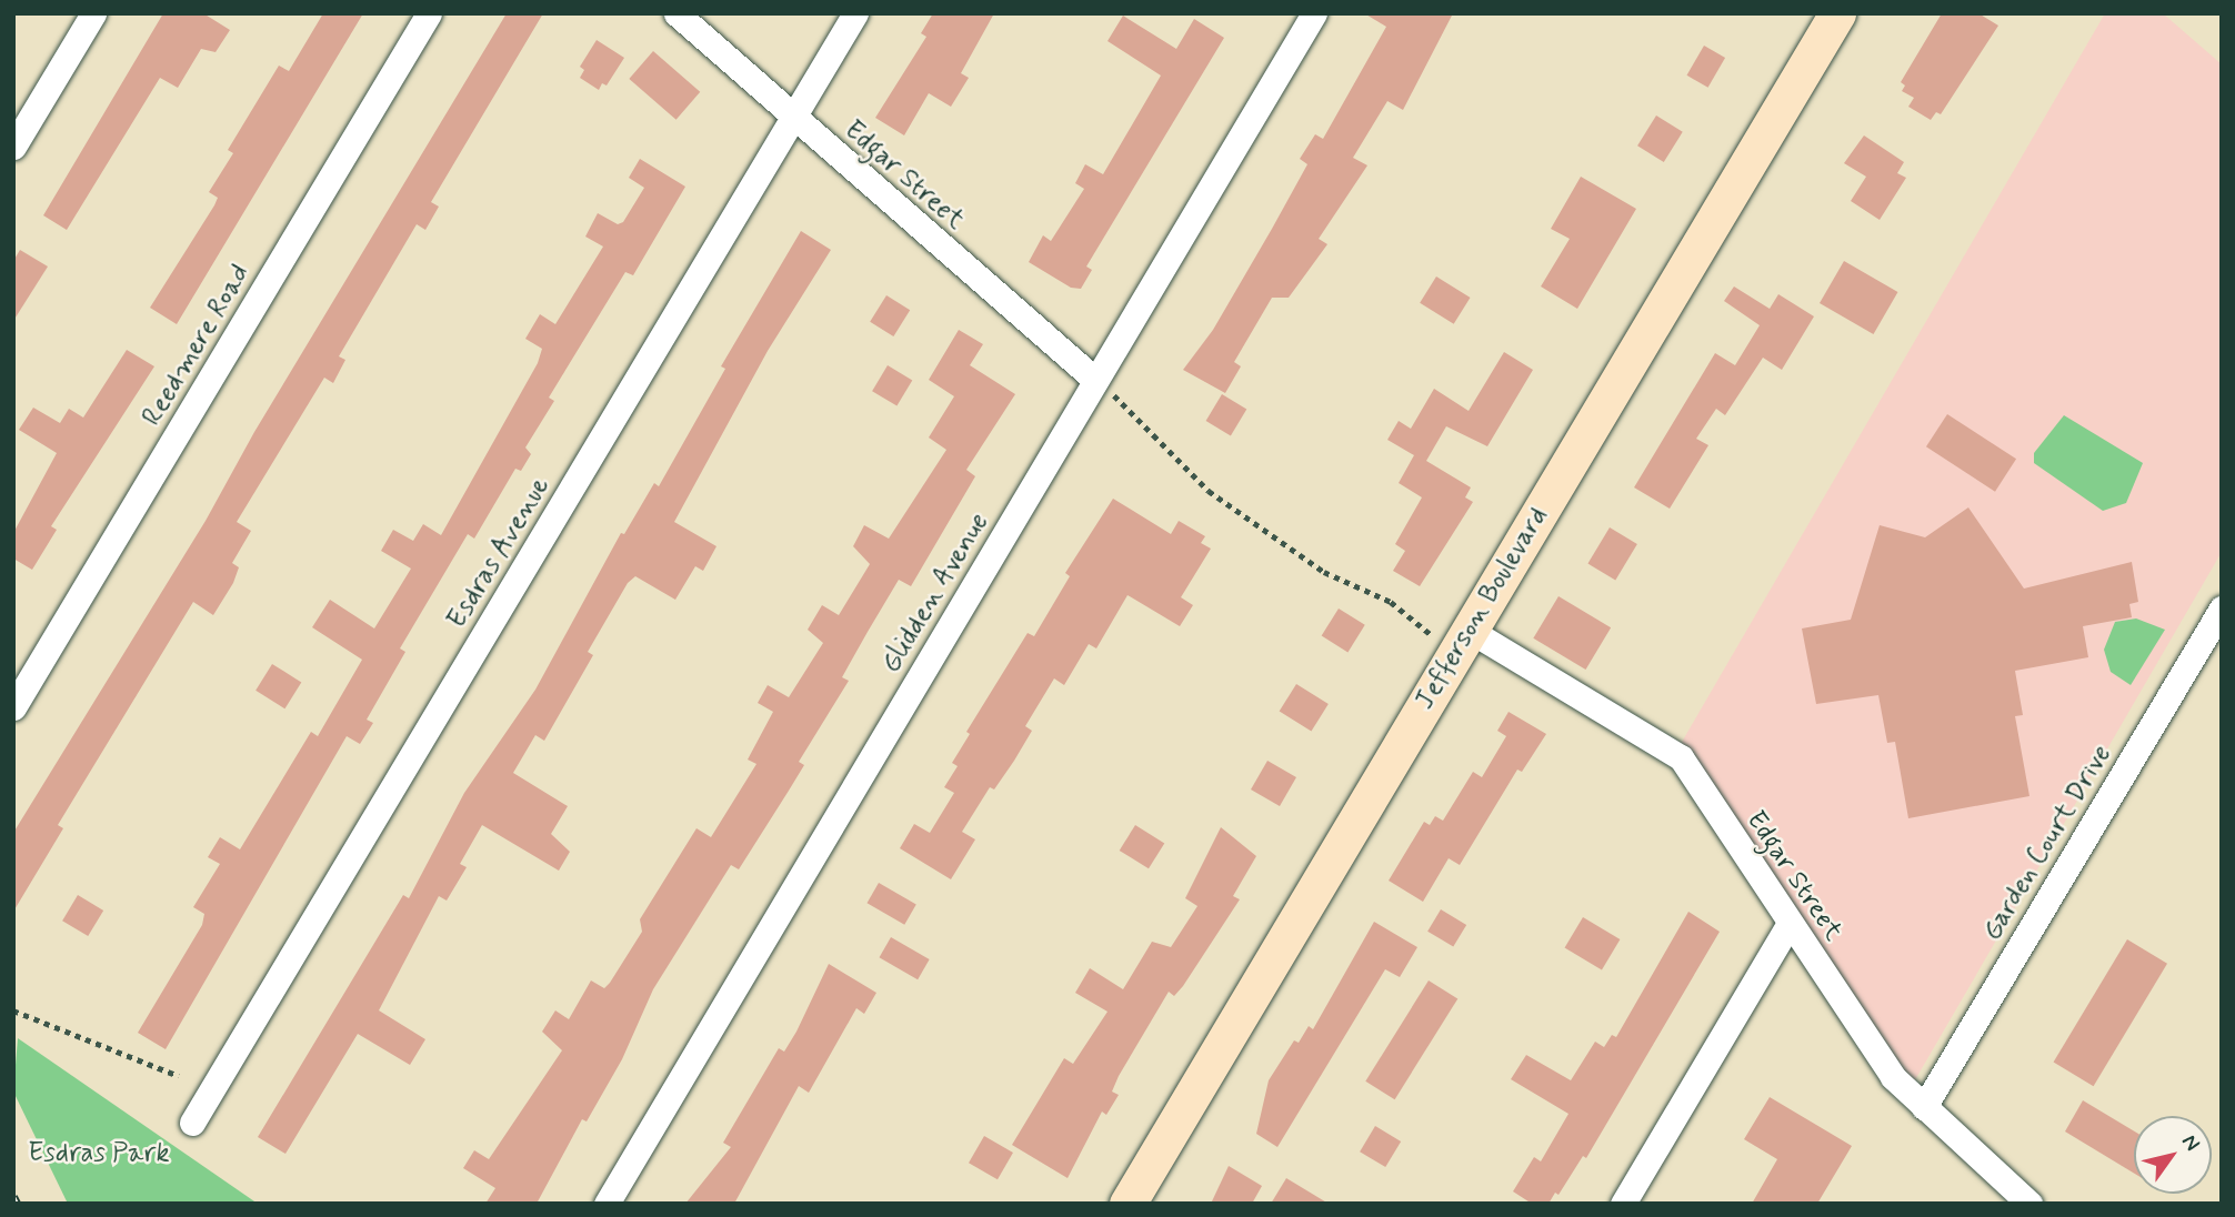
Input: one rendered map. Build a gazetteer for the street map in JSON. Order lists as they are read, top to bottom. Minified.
{"streets":{"street":["Edgar Street","Reedmere Road","Esdras Avenue","Glidden Avenue","Jefferson Boulevard","Garden Court Drive"]},"crossings":[["Edgar Street","Esdras Avenue"],["Edgar Street","Glidden Avenue"],["Edgar Street","Jefferson Boulevard"],["Edgar Street","Garden Court Drive"]],"parks":["Esdras Park"],"north":"top right"}
